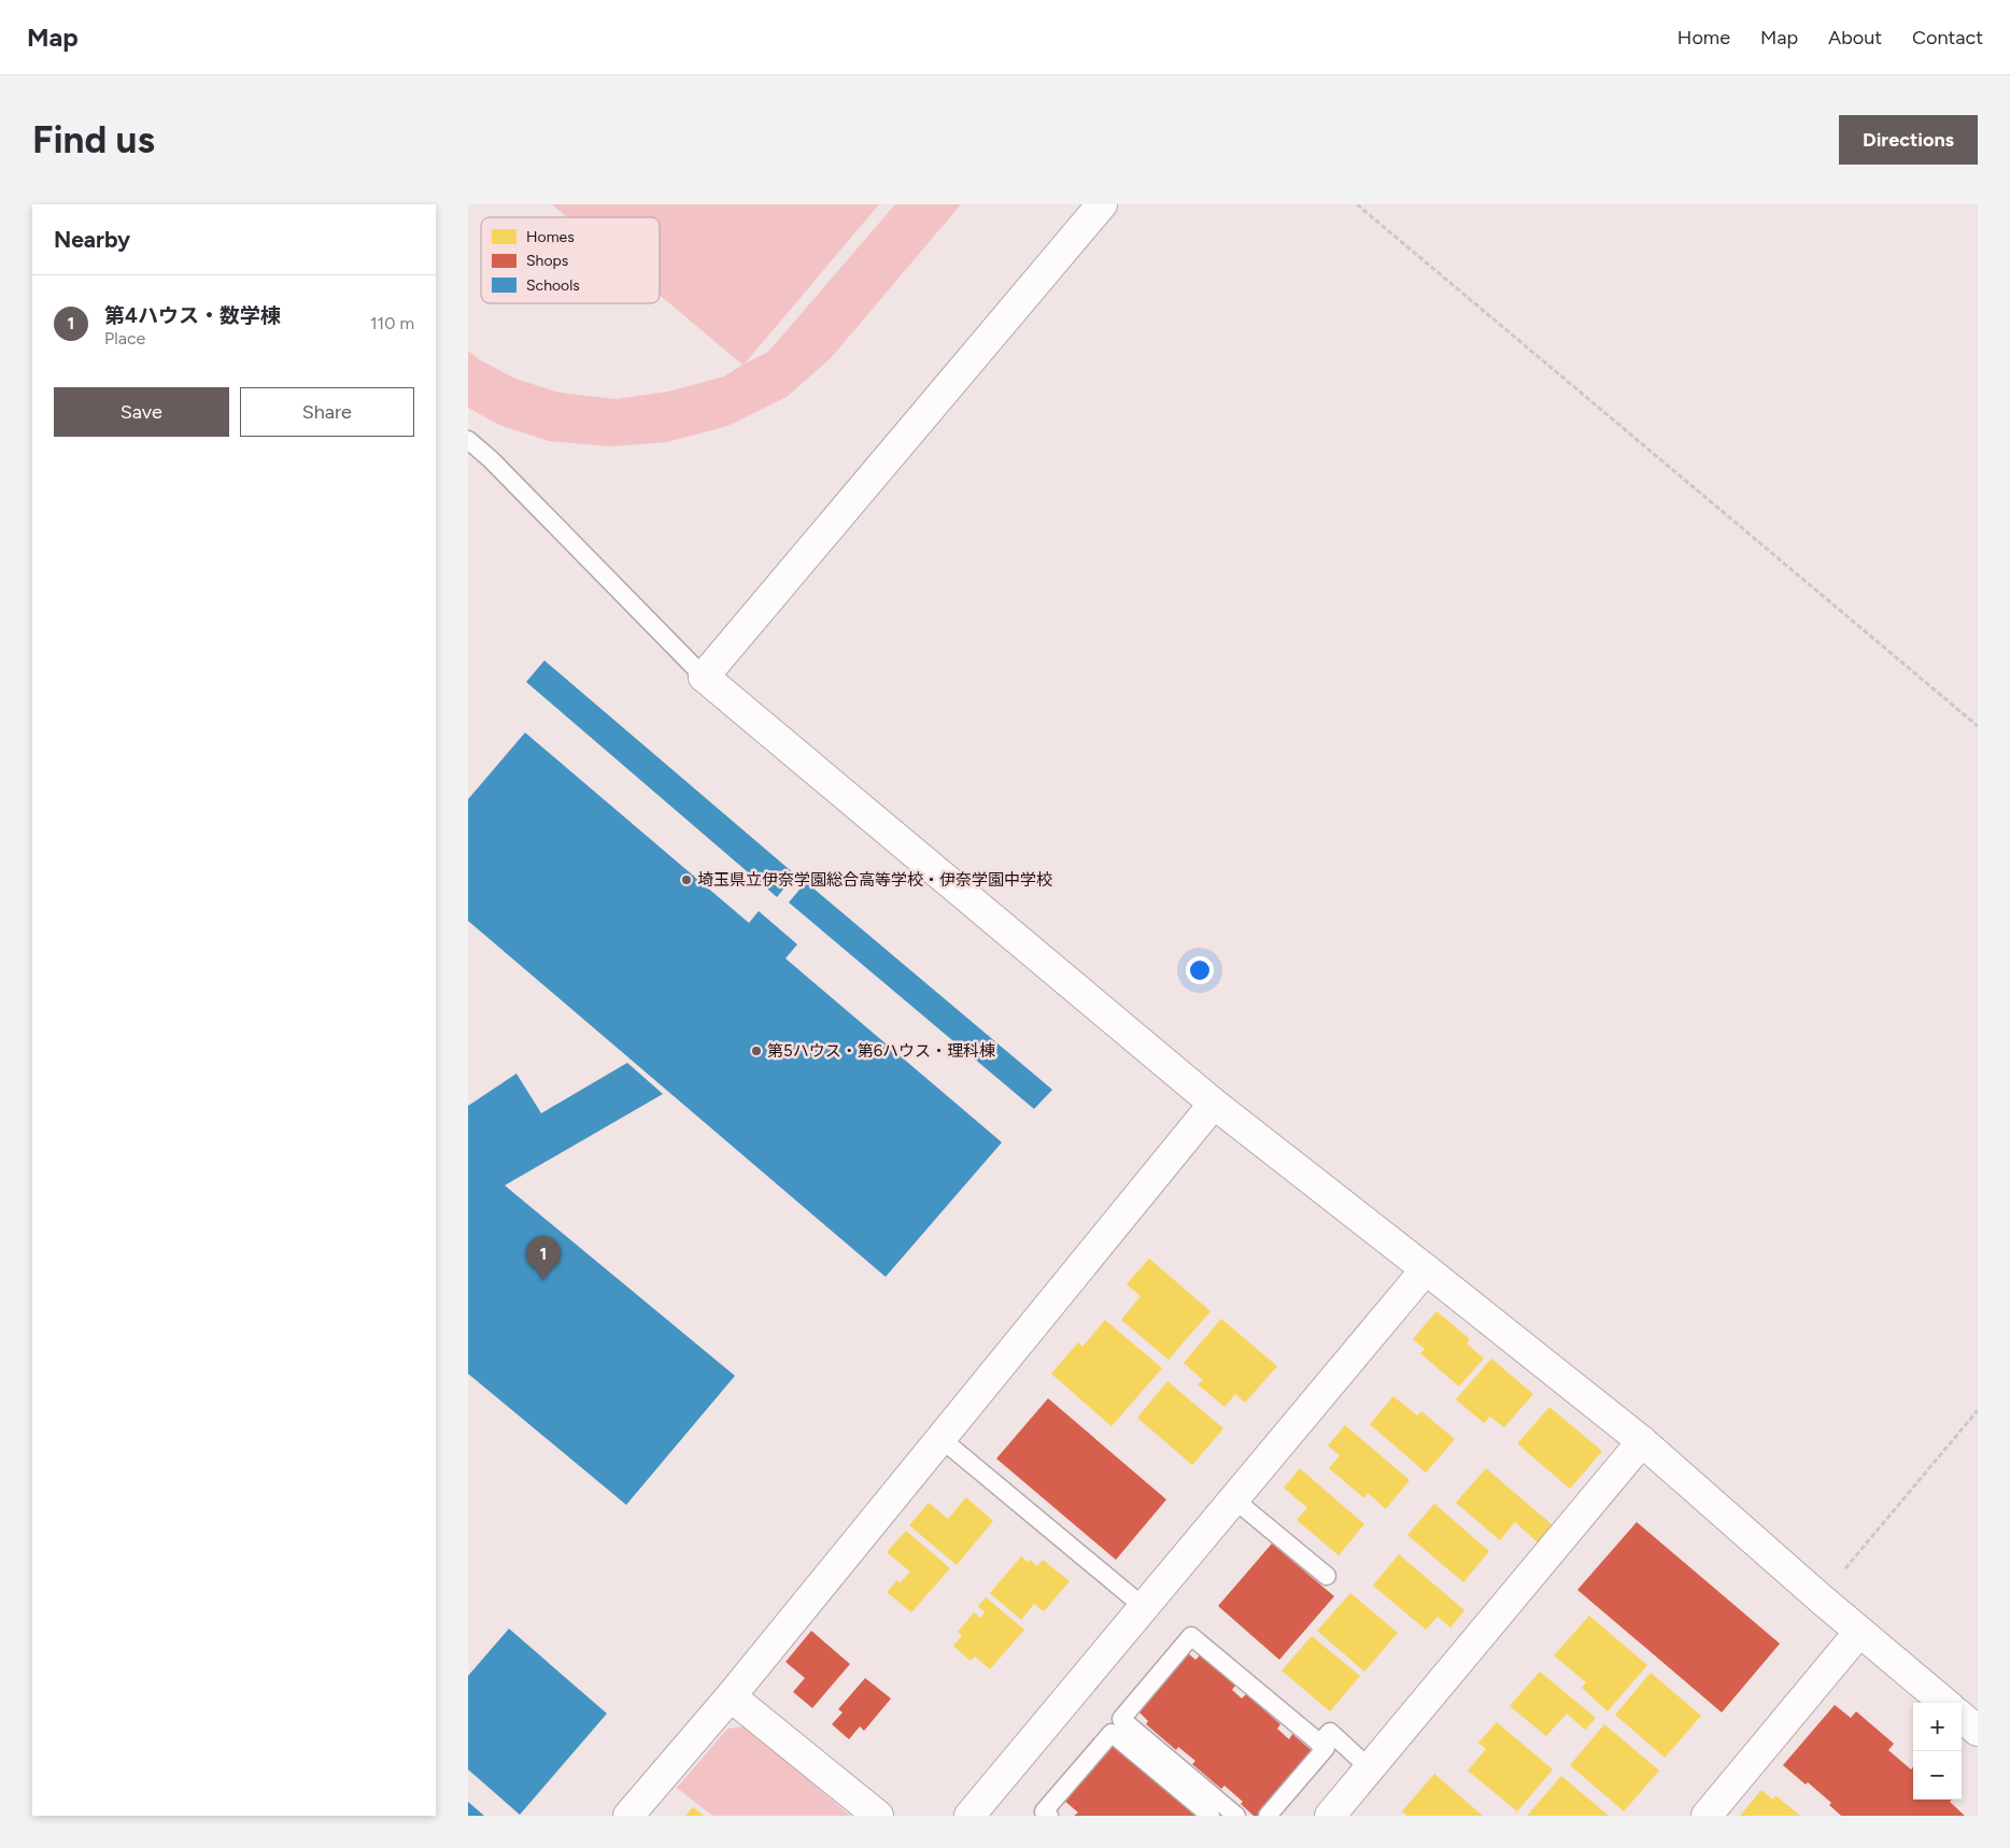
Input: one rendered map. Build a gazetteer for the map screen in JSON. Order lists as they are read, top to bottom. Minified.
{"places":["埼玉県立伊奈学園総合高等学校・伊奈学園中学校","第5ハウス・第6ハウス・理科棟"],"legend":["Homes","Shops","Schools"],"page":{"header":"Map","nav":["Home","Map","About","Contact"],"buttons":["Directions",["Save","Share"]],"title":"Find us","heading":"Nearby","list":[{"mark":"1","name":"第4ハウス・数学棟","note":"Place","value":"110 m"}],"pins":"1","map_buttons":["+","−"]}}
